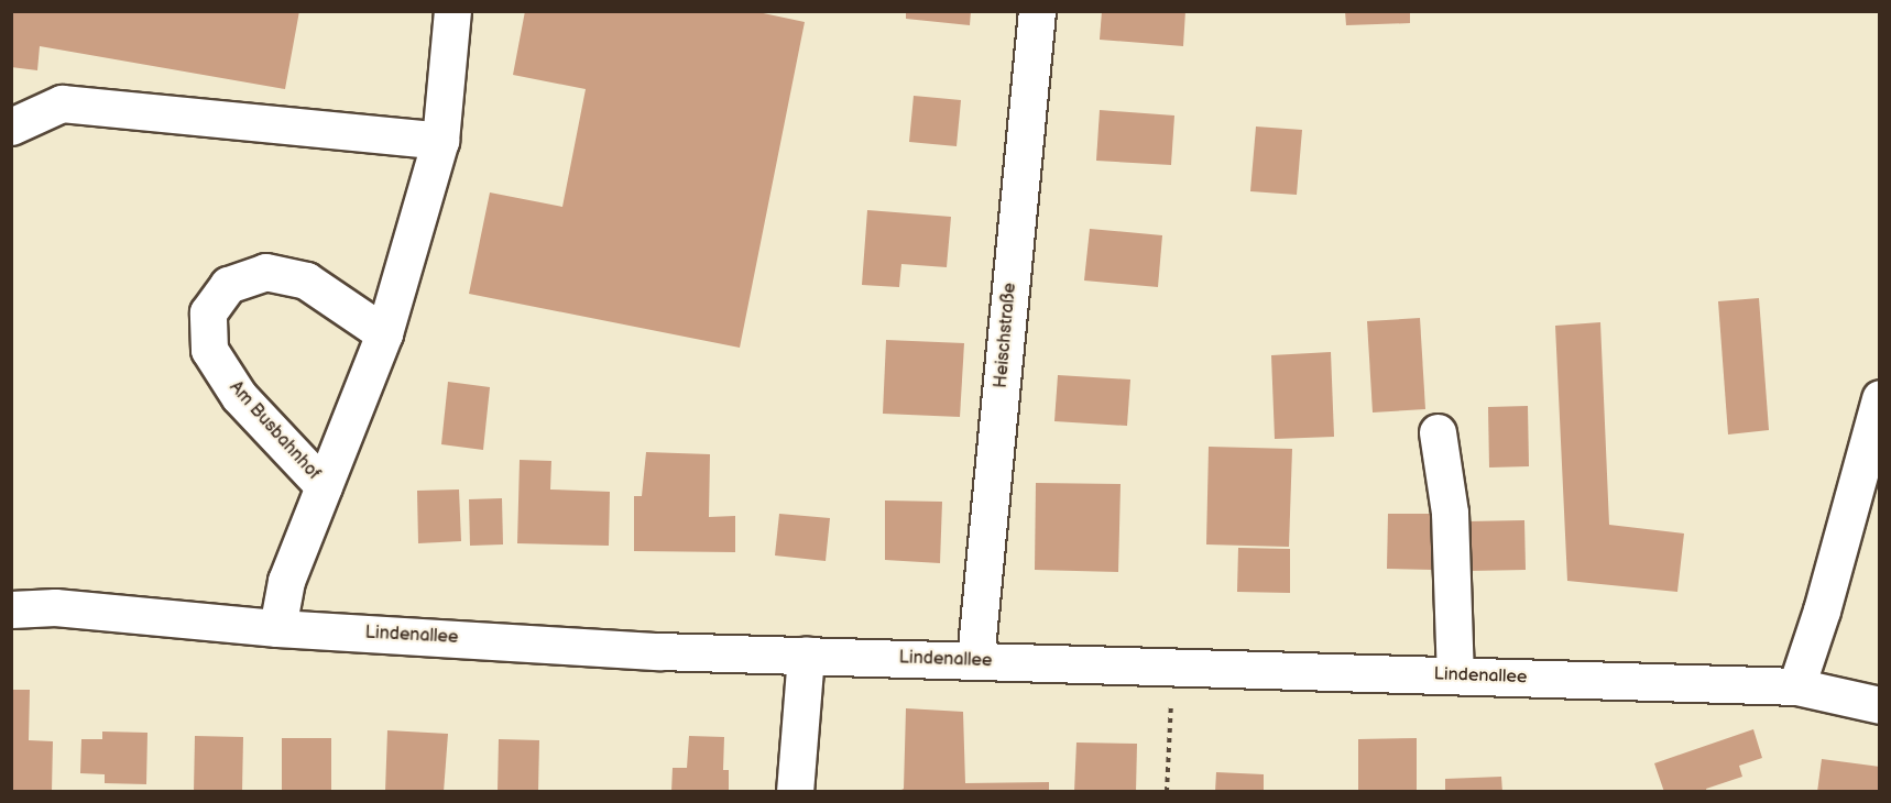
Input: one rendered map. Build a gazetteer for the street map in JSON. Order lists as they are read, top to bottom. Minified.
{"streets":{"street":["Heischstraße","Am Busbahnhof","Lindenallee"]},"crossings":[["Heischstraße","Lindenallee"],["Am Busbahnhof","Lindenallee"]]}
